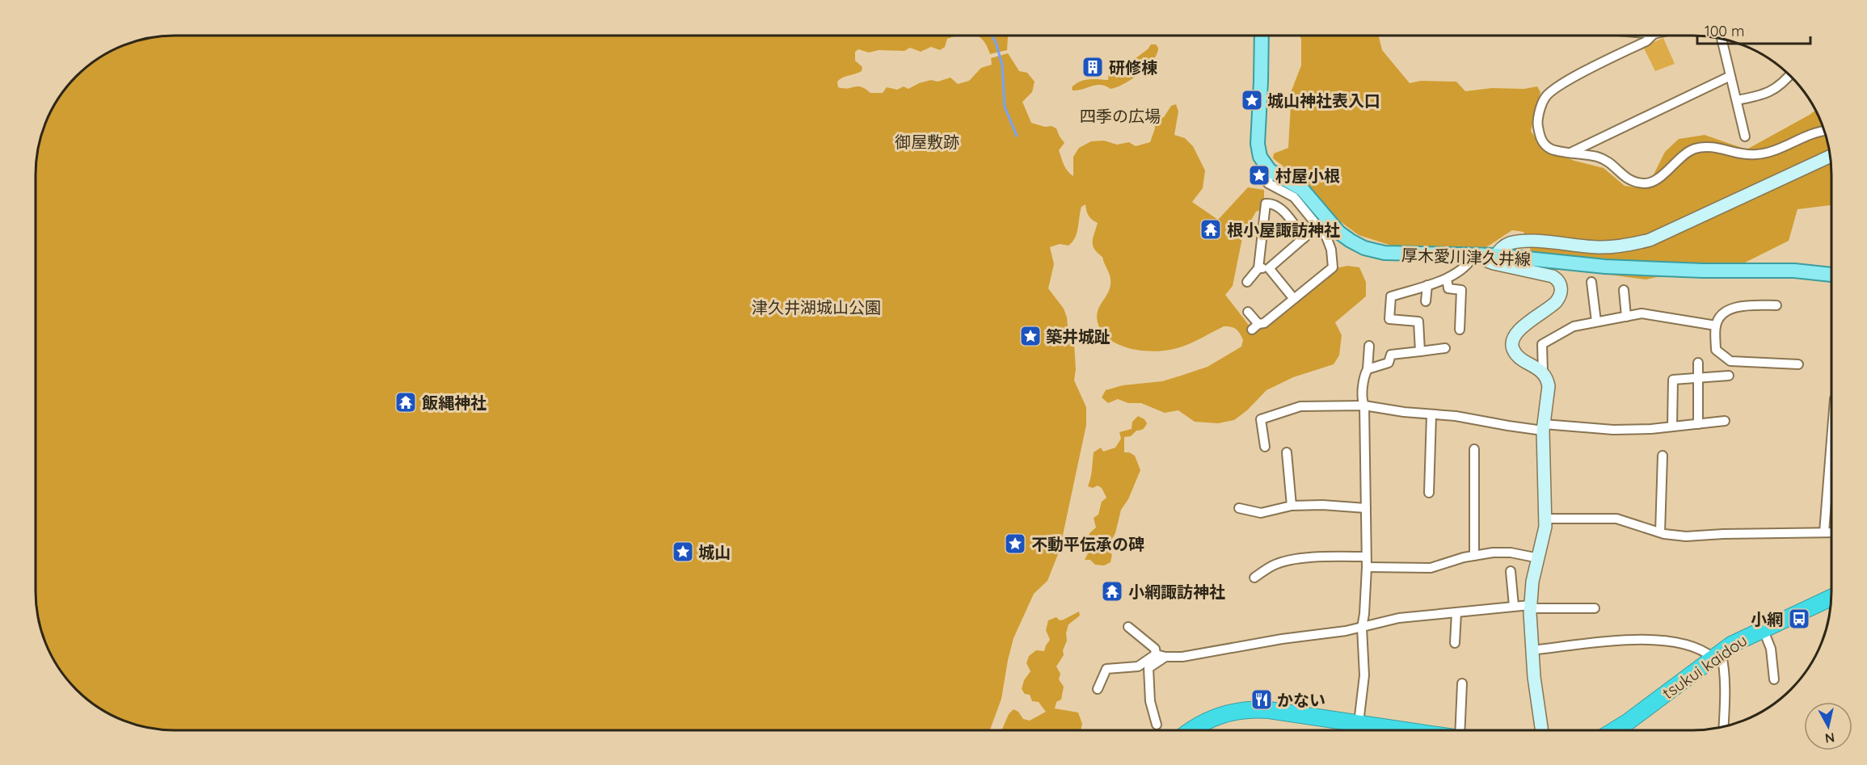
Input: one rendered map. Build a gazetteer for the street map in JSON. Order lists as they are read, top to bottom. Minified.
{"streets":{"highway":["tsukui kaidou"],"main road":["厚木愛川津久井線"]},"parks":["四季の広場","御屋敷跡","津久井湖城山公園"],"places":{"building":["研修棟"],"place":["城山神社表入口","村屋小根","築井城趾","不動平伝承の碑","城山"],"temple":["根小屋諏訪神社","飯縄神社","小網諏訪神社"],"bus stop":["小網"],"restaurant":["かない"]},"scale_bar":"100 m","north":"bottom"}
